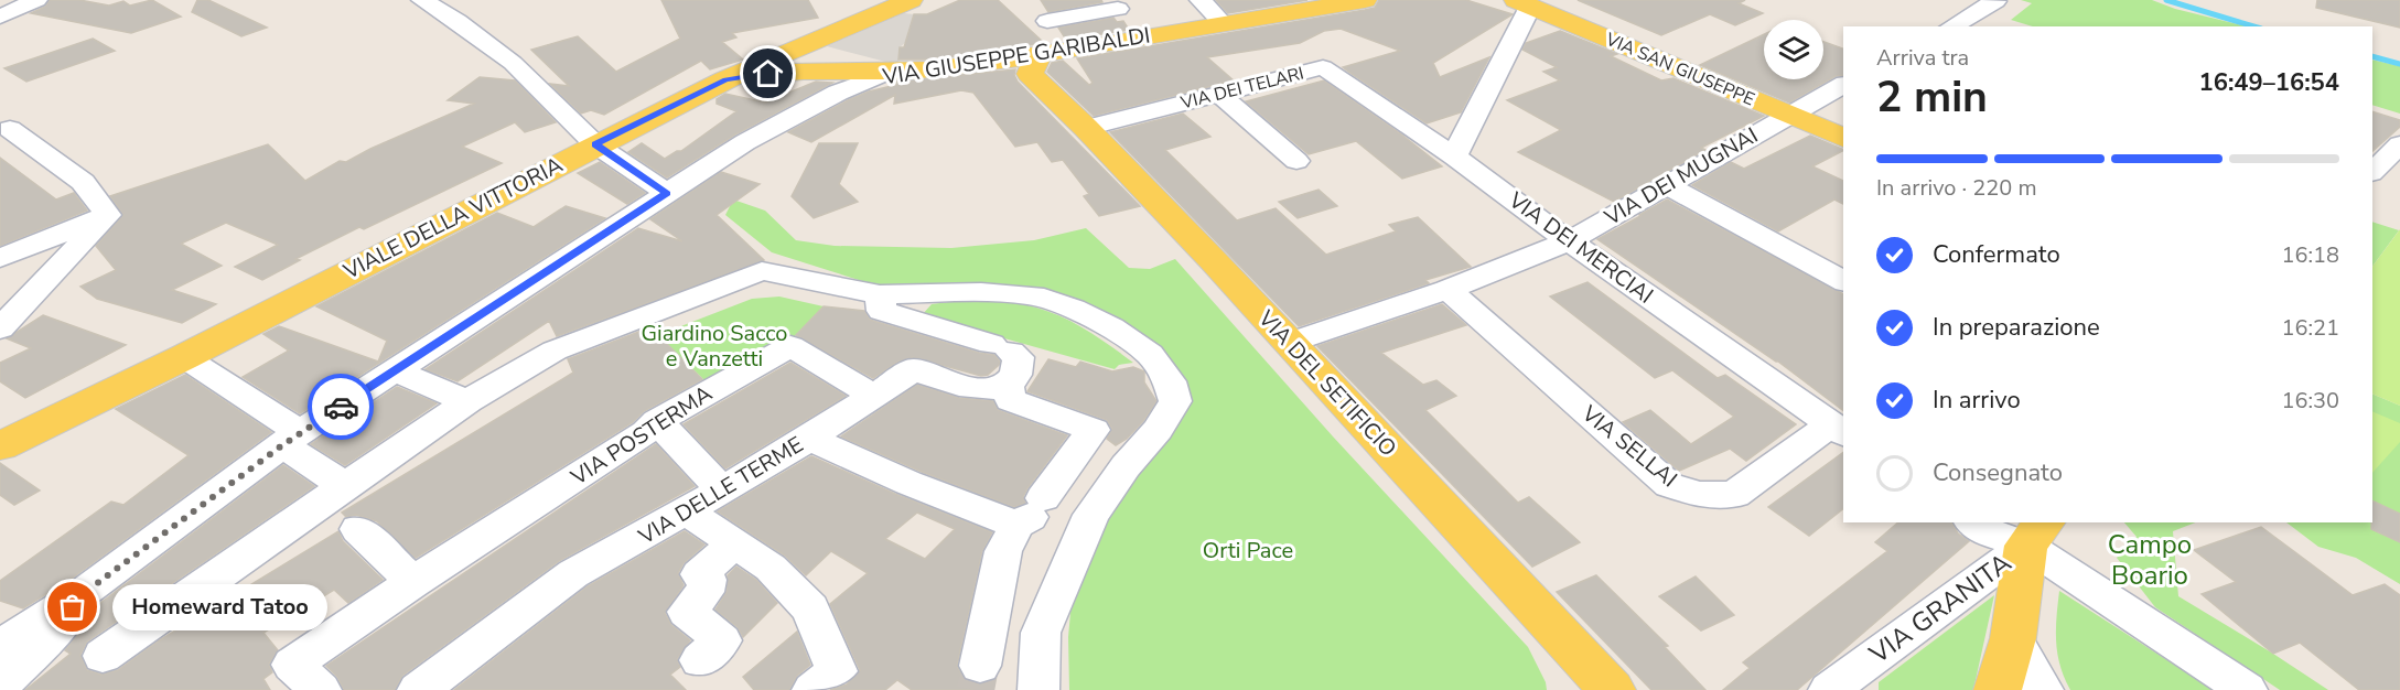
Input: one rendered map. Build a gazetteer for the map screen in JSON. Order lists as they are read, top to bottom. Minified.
{"streets":{"main road":["VIA GIUSEPPE GARIBALDI","VIA SAN GIUSEPPE","VIALE DELLA VITTORIA","VIA DEL SETIFICIO"],"street":["VIA DEI TELARI","VIA DEI MUGNAI","VIA DEI MERCIAI","VIA POSTERMA","VIA SELLAI","VIA DELLE TERME","VIA GRANITA"]},"crossings":[["VIA GIUSEPPE GARIBALDI","VIA DEL SETIFICIO"],["VIA SAN GIUSEPPE","VIA DEI MUGNAI"],["VIA DEI TELARI","VIA DEI MERCIAI"],["VIA DEI TELARI","VIA DEL SETIFICIO"],["VIA DEI MUGNAI","VIA DEI MERCIAI"],["VIA DEI MUGNAI","VIA DEL SETIFICIO"],["VIA DEI MUGNAI","VIA SELLAI"],["VIA DEI MERCIAI","VIA SELLAI"],["VIA POSTERMA","VIA DELLE TERME"]],"parks":["Giardino Sacco e Vanzetti","Campo Boario","Orti Pace"],"places":["Homeward Tatoo"],"page":{"heading":["2 min","Arriva tra","16:49–16:54"],"bar":"In arrivo · 220 m","list":[["Confermato","16:18"],["In preparazione","16:21"],["In arrivo","16:30"],"Consegnato"],"bubble":"Homeward Tatoo"}}
